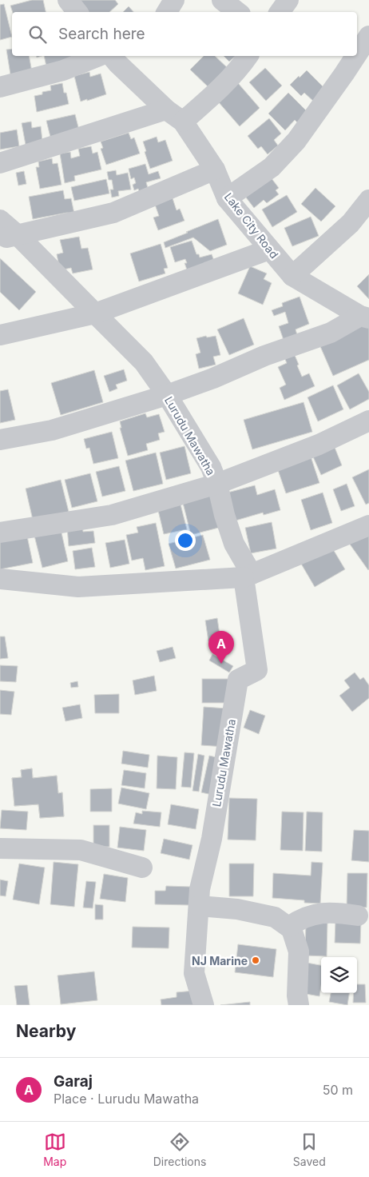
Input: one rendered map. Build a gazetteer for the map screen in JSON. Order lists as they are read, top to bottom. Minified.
{"streets":{"street":["Lake City Road","Lurudu Mawatha"]},"places":["NJ Marine"],"page":{"search":"Search here","pins":"A","heading":"Nearby","list":[{"mark":"A","name":"Garaj","note":"Place · Lurudu Mawatha","value":"50 m"}],"nav":["Map","Directions","Saved"]}}
